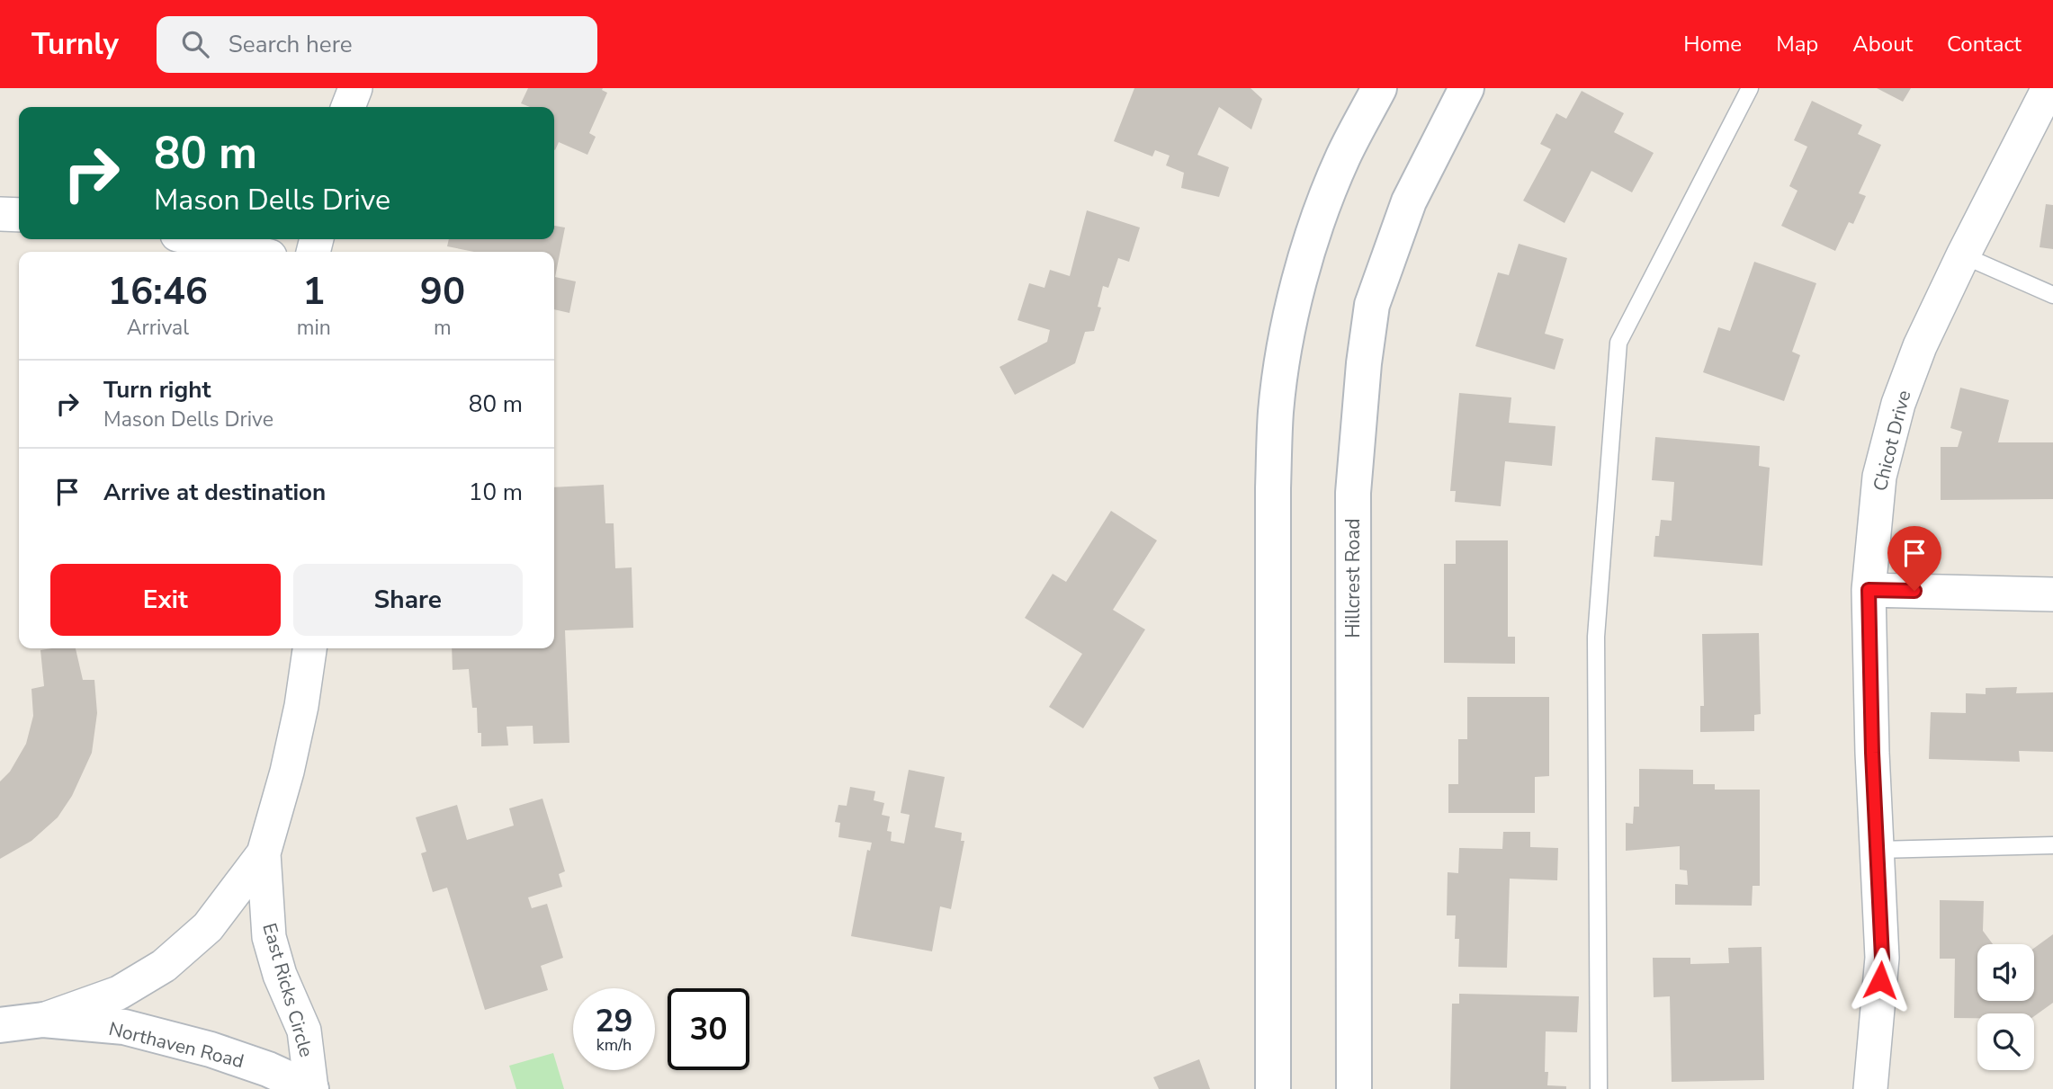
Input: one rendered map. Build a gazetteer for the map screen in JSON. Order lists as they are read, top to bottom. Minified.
{"streets":{"main road":["Hillcrest Road","Northaven Road"],"street":["Chicot Drive","East Ricks Circle"]},"crossings":[["East Ricks Circle","Northaven Road"]],"page":{"header":"Turnly","search":"Search here","nav":["Home","Map","About","Contact"],"turn":["80 m","Mason Dells Drive"],"eta":["16:46","Arrival","1","min","90","m"],"list":[{"name":"Turn right","note":"Mason Dells Drive","value":"80 m"},{"name":"Arrive at destination","value":"10 m"}],"buttons":["Exit","Share"],"speed":"29 km/h","limit":"30"}}
